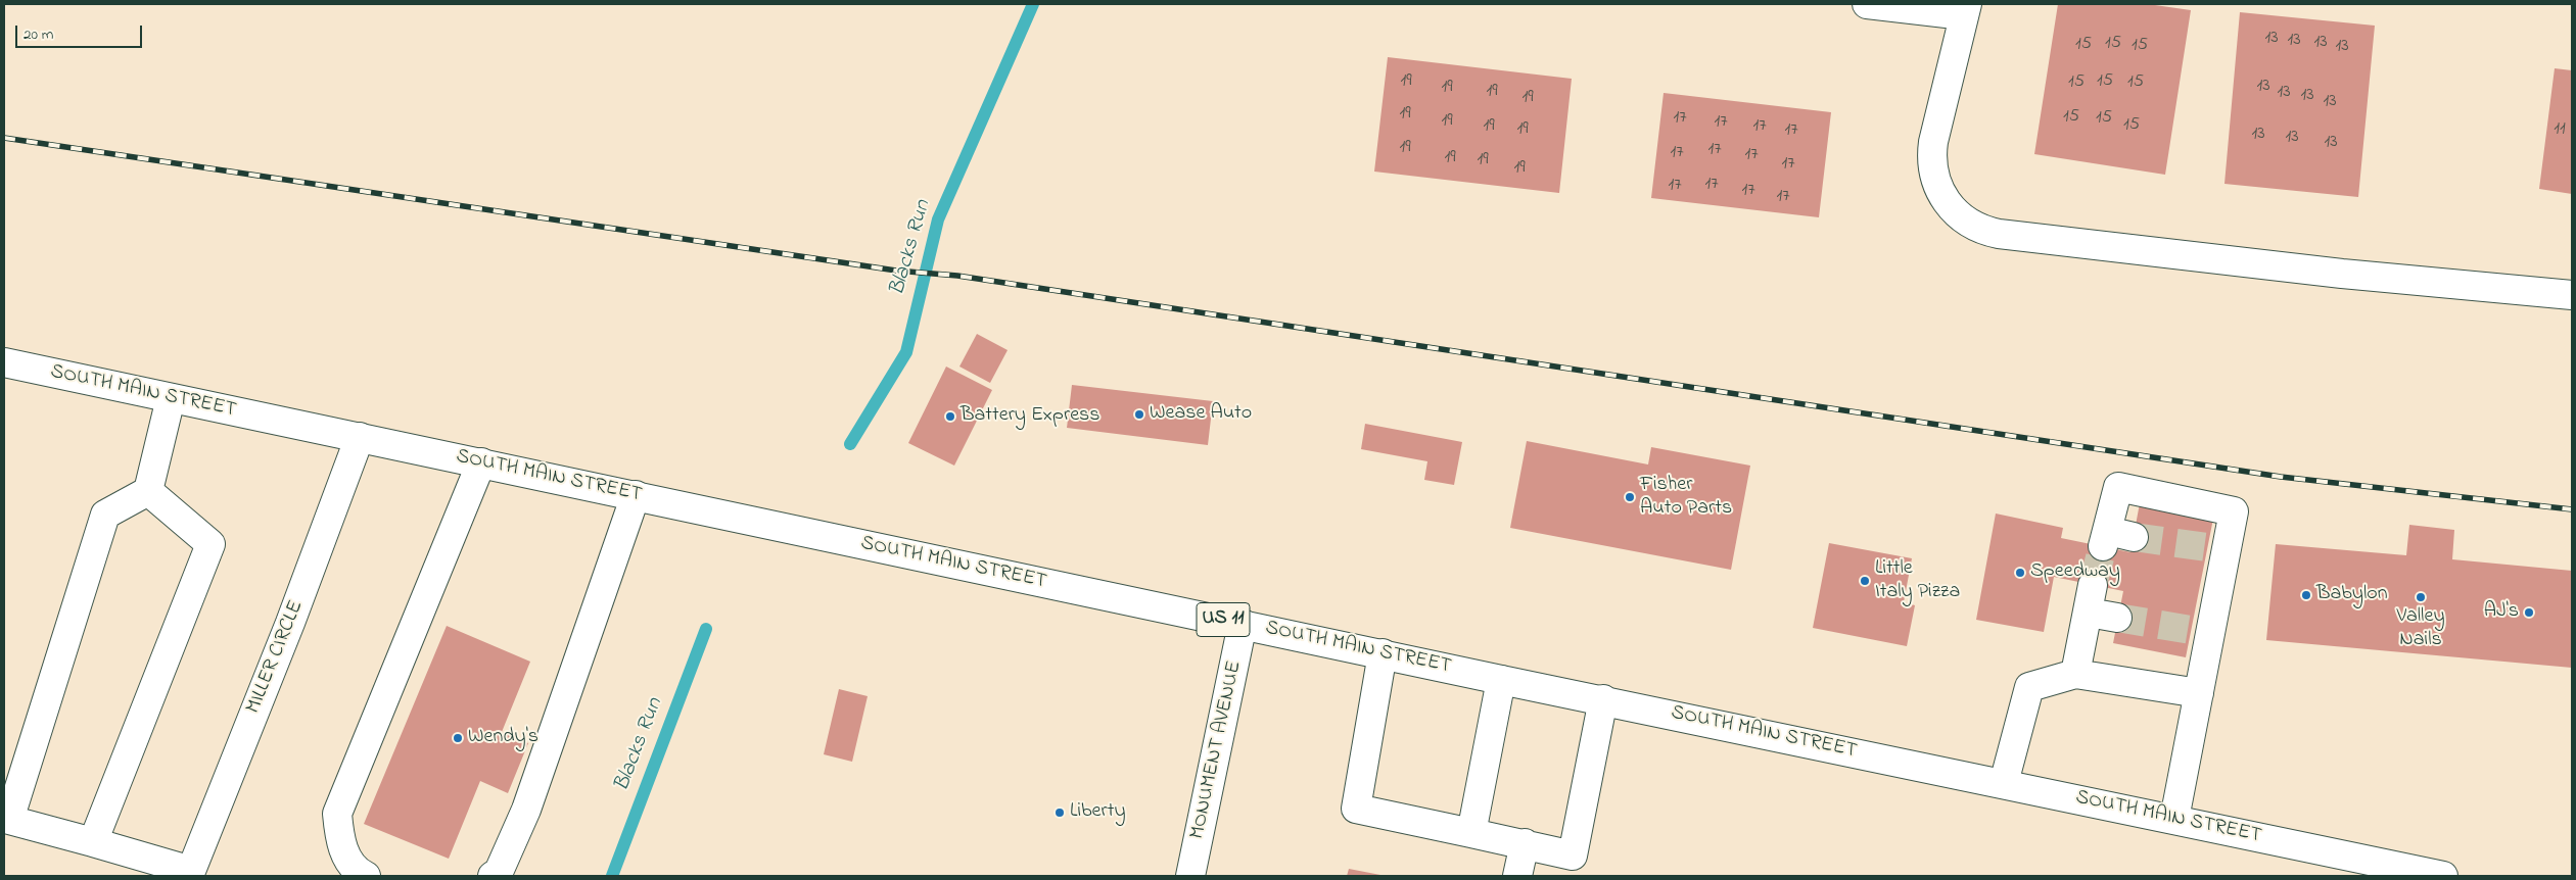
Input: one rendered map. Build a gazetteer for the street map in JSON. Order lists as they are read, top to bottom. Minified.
{"streets":{"main road":["SOUTH MAIN STREET","US 11","MILLER CIRCLE","MONUMENT AVENUE"]},"crossings":[["SOUTH MAIN STREET","MILLER CIRCLE"],["SOUTH MAIN STREET","MONUMENT AVENUE"]],"water":["Blacks Run"],"places":["Wease Auto","Battery Express","Fisher Auto Parts","Speedway","Little Italy Pizza","Babylon","Valley Nails","AJ's","Wendy's","Liberty"],"house_numbers":["13","13","13","15","15","15","13","19","15","15","15","13","19","19","13","13","19","13","19","15","17","15","19","17","15","19","17","19","11","17","13","13","13","19","17","17","17","19","19","17","19","17","17","17","17"],"scale_bar":"20 m"}
